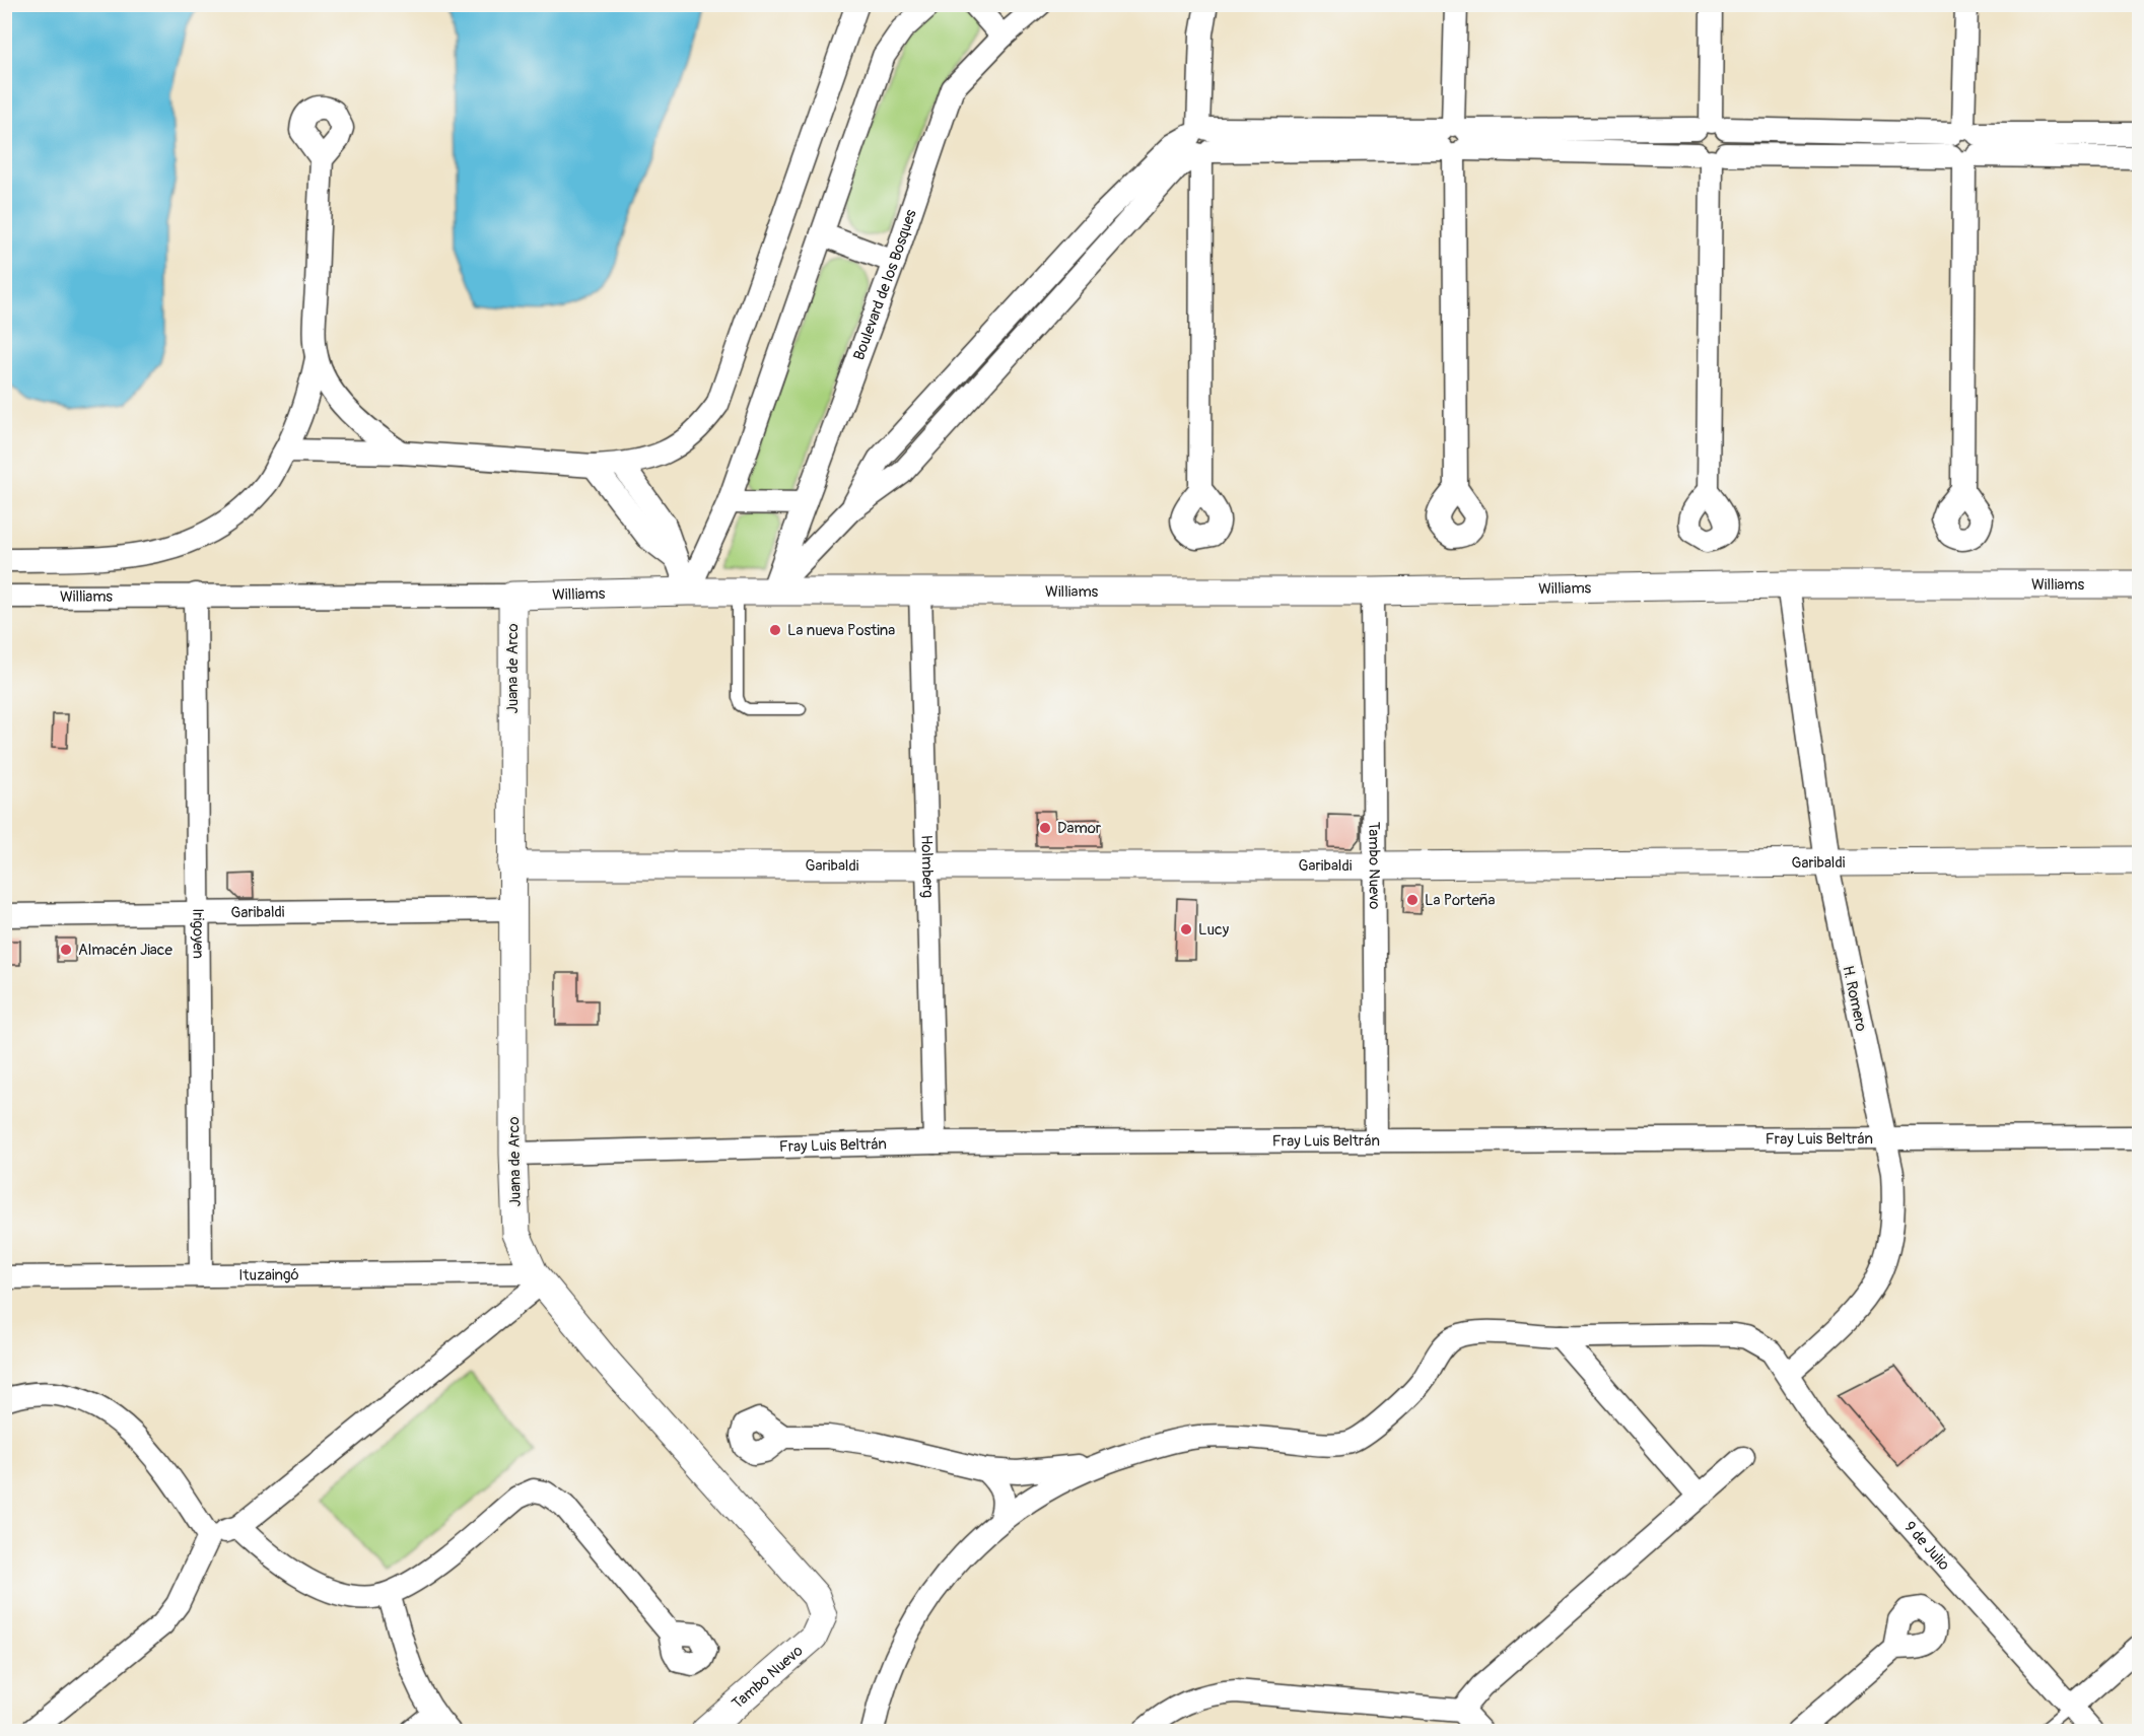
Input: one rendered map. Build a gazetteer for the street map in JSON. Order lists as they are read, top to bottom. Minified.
{"streets":{"street":["Boulevard de los Bosques","Williams","Juana de Arco","Garibaldi","Holmberg","Tambo Nuevo","Irigoyen","H. Romero","Fray Luis Beltrán","Ituzaingó","9 de Julio"]},"crossings":[["Boulevard de los Bosques","Williams"],["Williams","Juana de Arco"],["Williams","Holmberg"],["Williams","Tambo Nuevo"],["Williams","Irigoyen"],["Williams","H. Romero"],["Juana de Arco","Garibaldi"],["Juana de Arco","Tambo Nuevo"],["Juana de Arco","Fray Luis Beltrán"],["Juana de Arco","Ituzaingó"],["Garibaldi","Holmberg"],["Garibaldi","Tambo Nuevo"],["Garibaldi","Irigoyen"],["Garibaldi","H. Romero"],["Holmberg","Fray Luis Beltrán"],["Tambo Nuevo","Fray Luis Beltrán"],["Irigoyen","Ituzaingó"],["H. Romero","Fray Luis Beltrán"],["H. Romero","9 de Julio"]],"places":["La nueva Postina","Damor","La Porteña","Lucy","Almacén Jiace"]}
